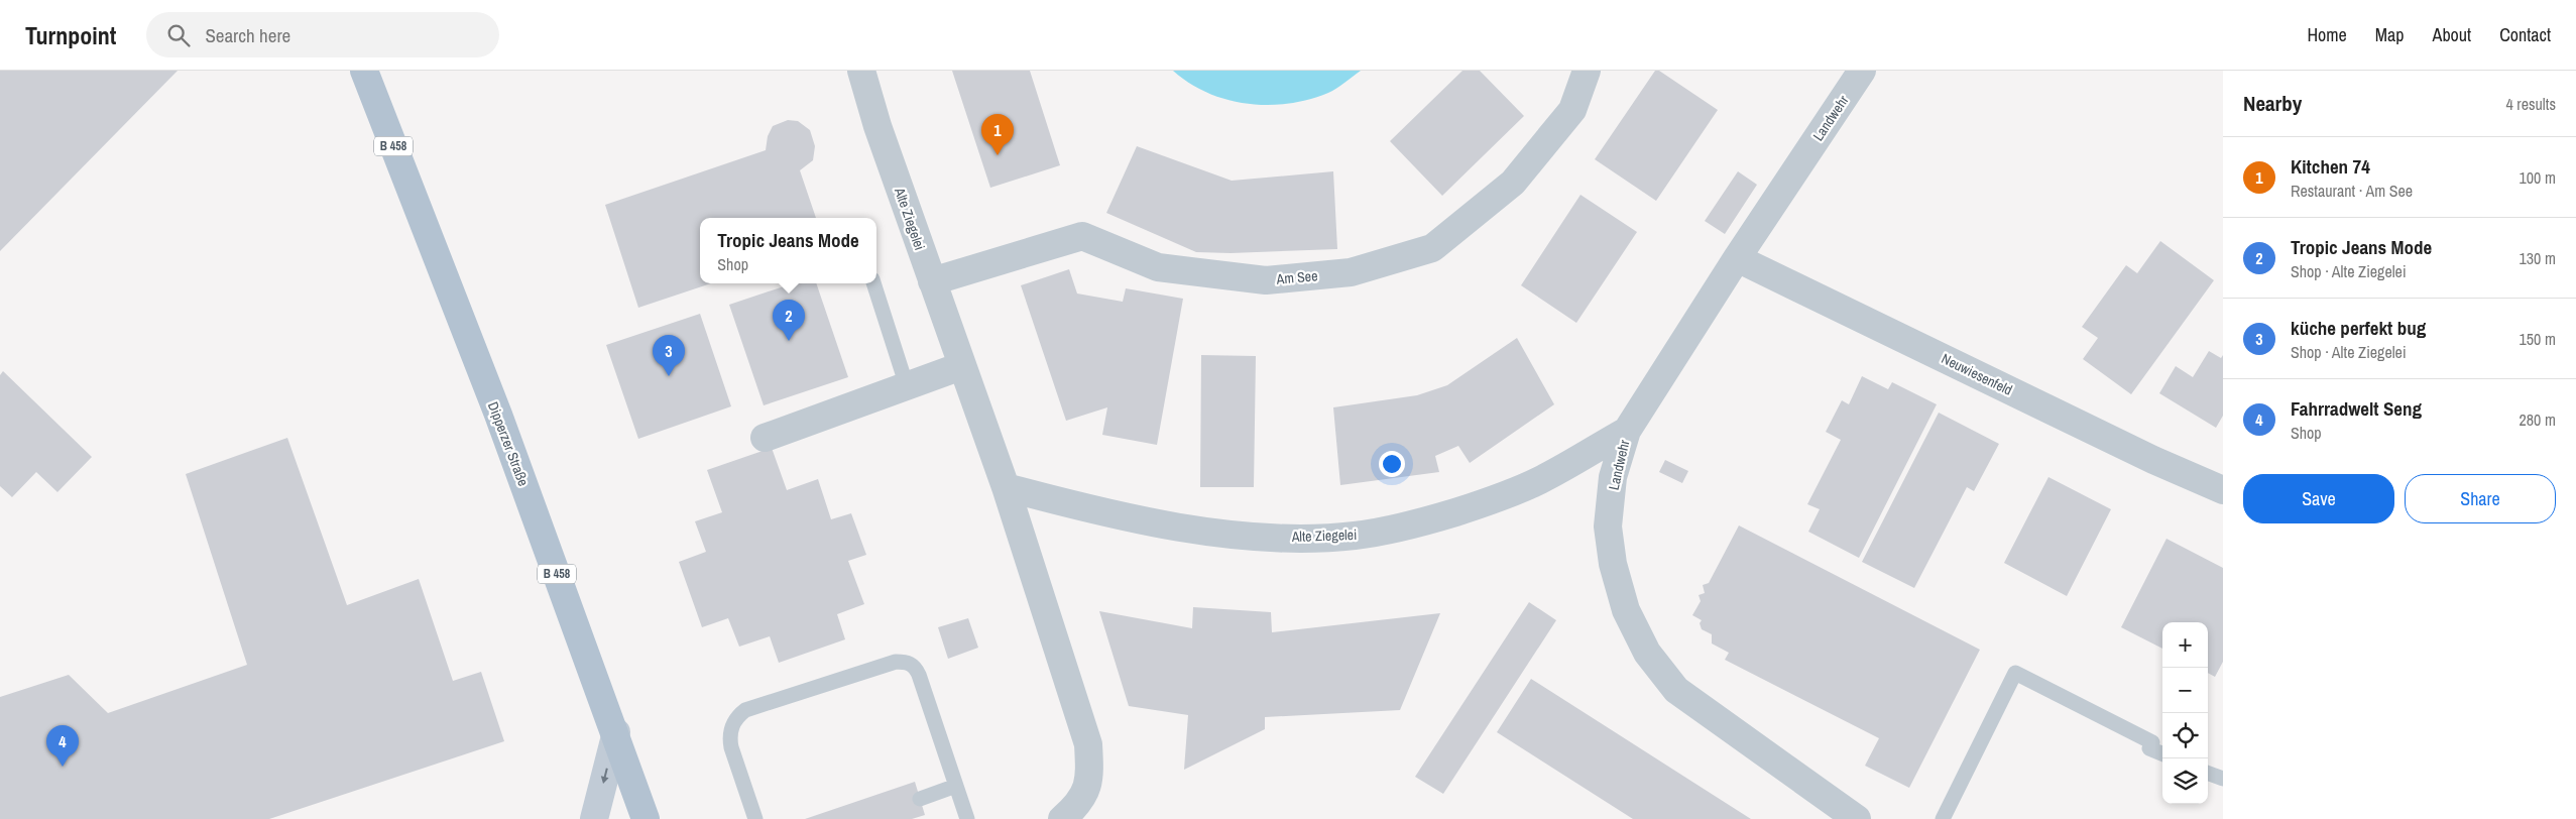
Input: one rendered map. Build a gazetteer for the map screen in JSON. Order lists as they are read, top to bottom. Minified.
{"streets":{"main road":["B 458","Dipperzer Straße"],"street":["Landwehr","Alte Ziegelei","Am See","Neuwiesenfeld"]},"crossings":[["Landwehr","Alte Ziegelei"],["Landwehr","Neuwiesenfeld"],["Alte Ziegelei","Am See"]],"page":{"header":"Turnpoint","search":"Search here","nav":["Home","Map","About","Contact"],"heading":["Nearby","4 results"],"pins":["1","2","3","4"],"list":[{"mark":"1","name":"Kitchen 74","note":"Restaurant · Am See","value":"100 m"},{"mark":"2","name":"Tropic Jeans Mode","note":"Shop · Alte Ziegelei","value":"130 m"},{"mark":"3","name":"küche perfekt bug","note":"Shop · Alte Ziegelei","value":"150 m"},{"mark":"4","name":"Fahrradwelt Seng","note":"Shop","value":"280 m"}],"popup":["Tropic Jeans Mode","Shop"],"buttons":["Save","Share"],"map_buttons":["+","−"]}}
